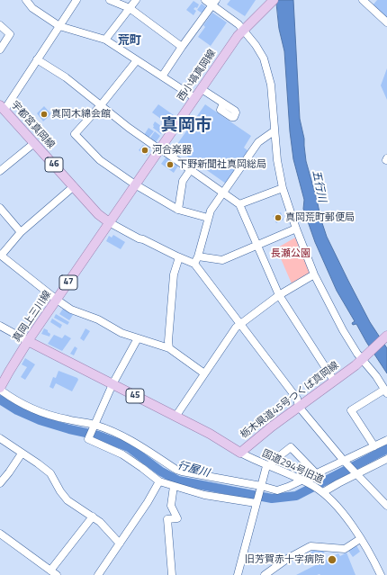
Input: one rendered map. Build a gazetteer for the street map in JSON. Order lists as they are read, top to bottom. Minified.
{"streets":{"main road":["西小塙真岡線","宇都宮真岡線","46","47","真岡上三川線","45","栃木県道45号つくば真岡線"],"street":["国道294号旧道"]},"crossings":[["西小塙真岡線","宇都宮真岡線"],["西小塙真岡線","真岡上三川線"],["宇都宮真岡線","真岡上三川線"],["真岡上三川線","栃木県道45号つくば真岡線"],["栃木県道45号つくば真岡線","国道294号旧道"]],"districts":["荒町","真岡市"],"water":["五行川","行屋川"],"parks":["長瀬公園"],"places":["真岡木綿会館","河合楽器","下野新聞社真岡総局","真岡荒町郵便局","旧芳賀赤十字病院"]}
